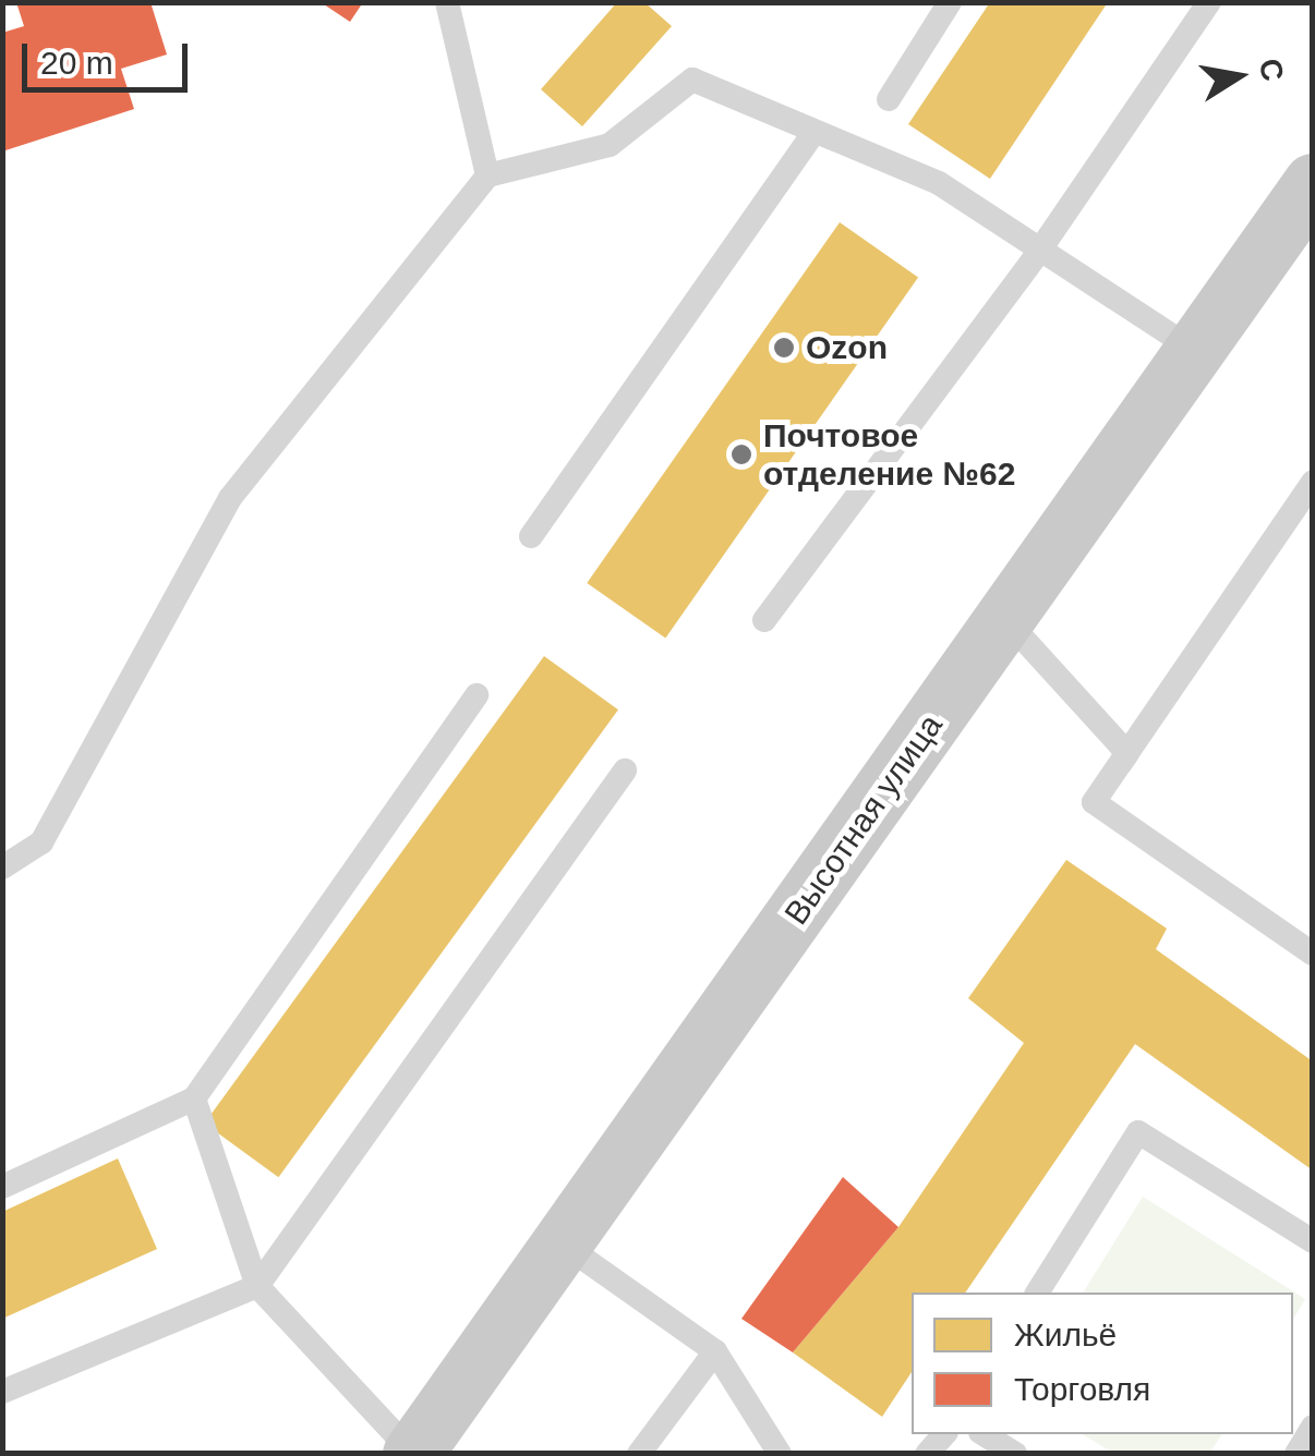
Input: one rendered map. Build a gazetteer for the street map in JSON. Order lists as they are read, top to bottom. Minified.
{"streets":{"main road":["Высотная улица"]},"places":["Ozon","Почтовое отделение №62"],"legend":["Жильё","Торговля"],"scale_bar":"20 m","north":"right"}
